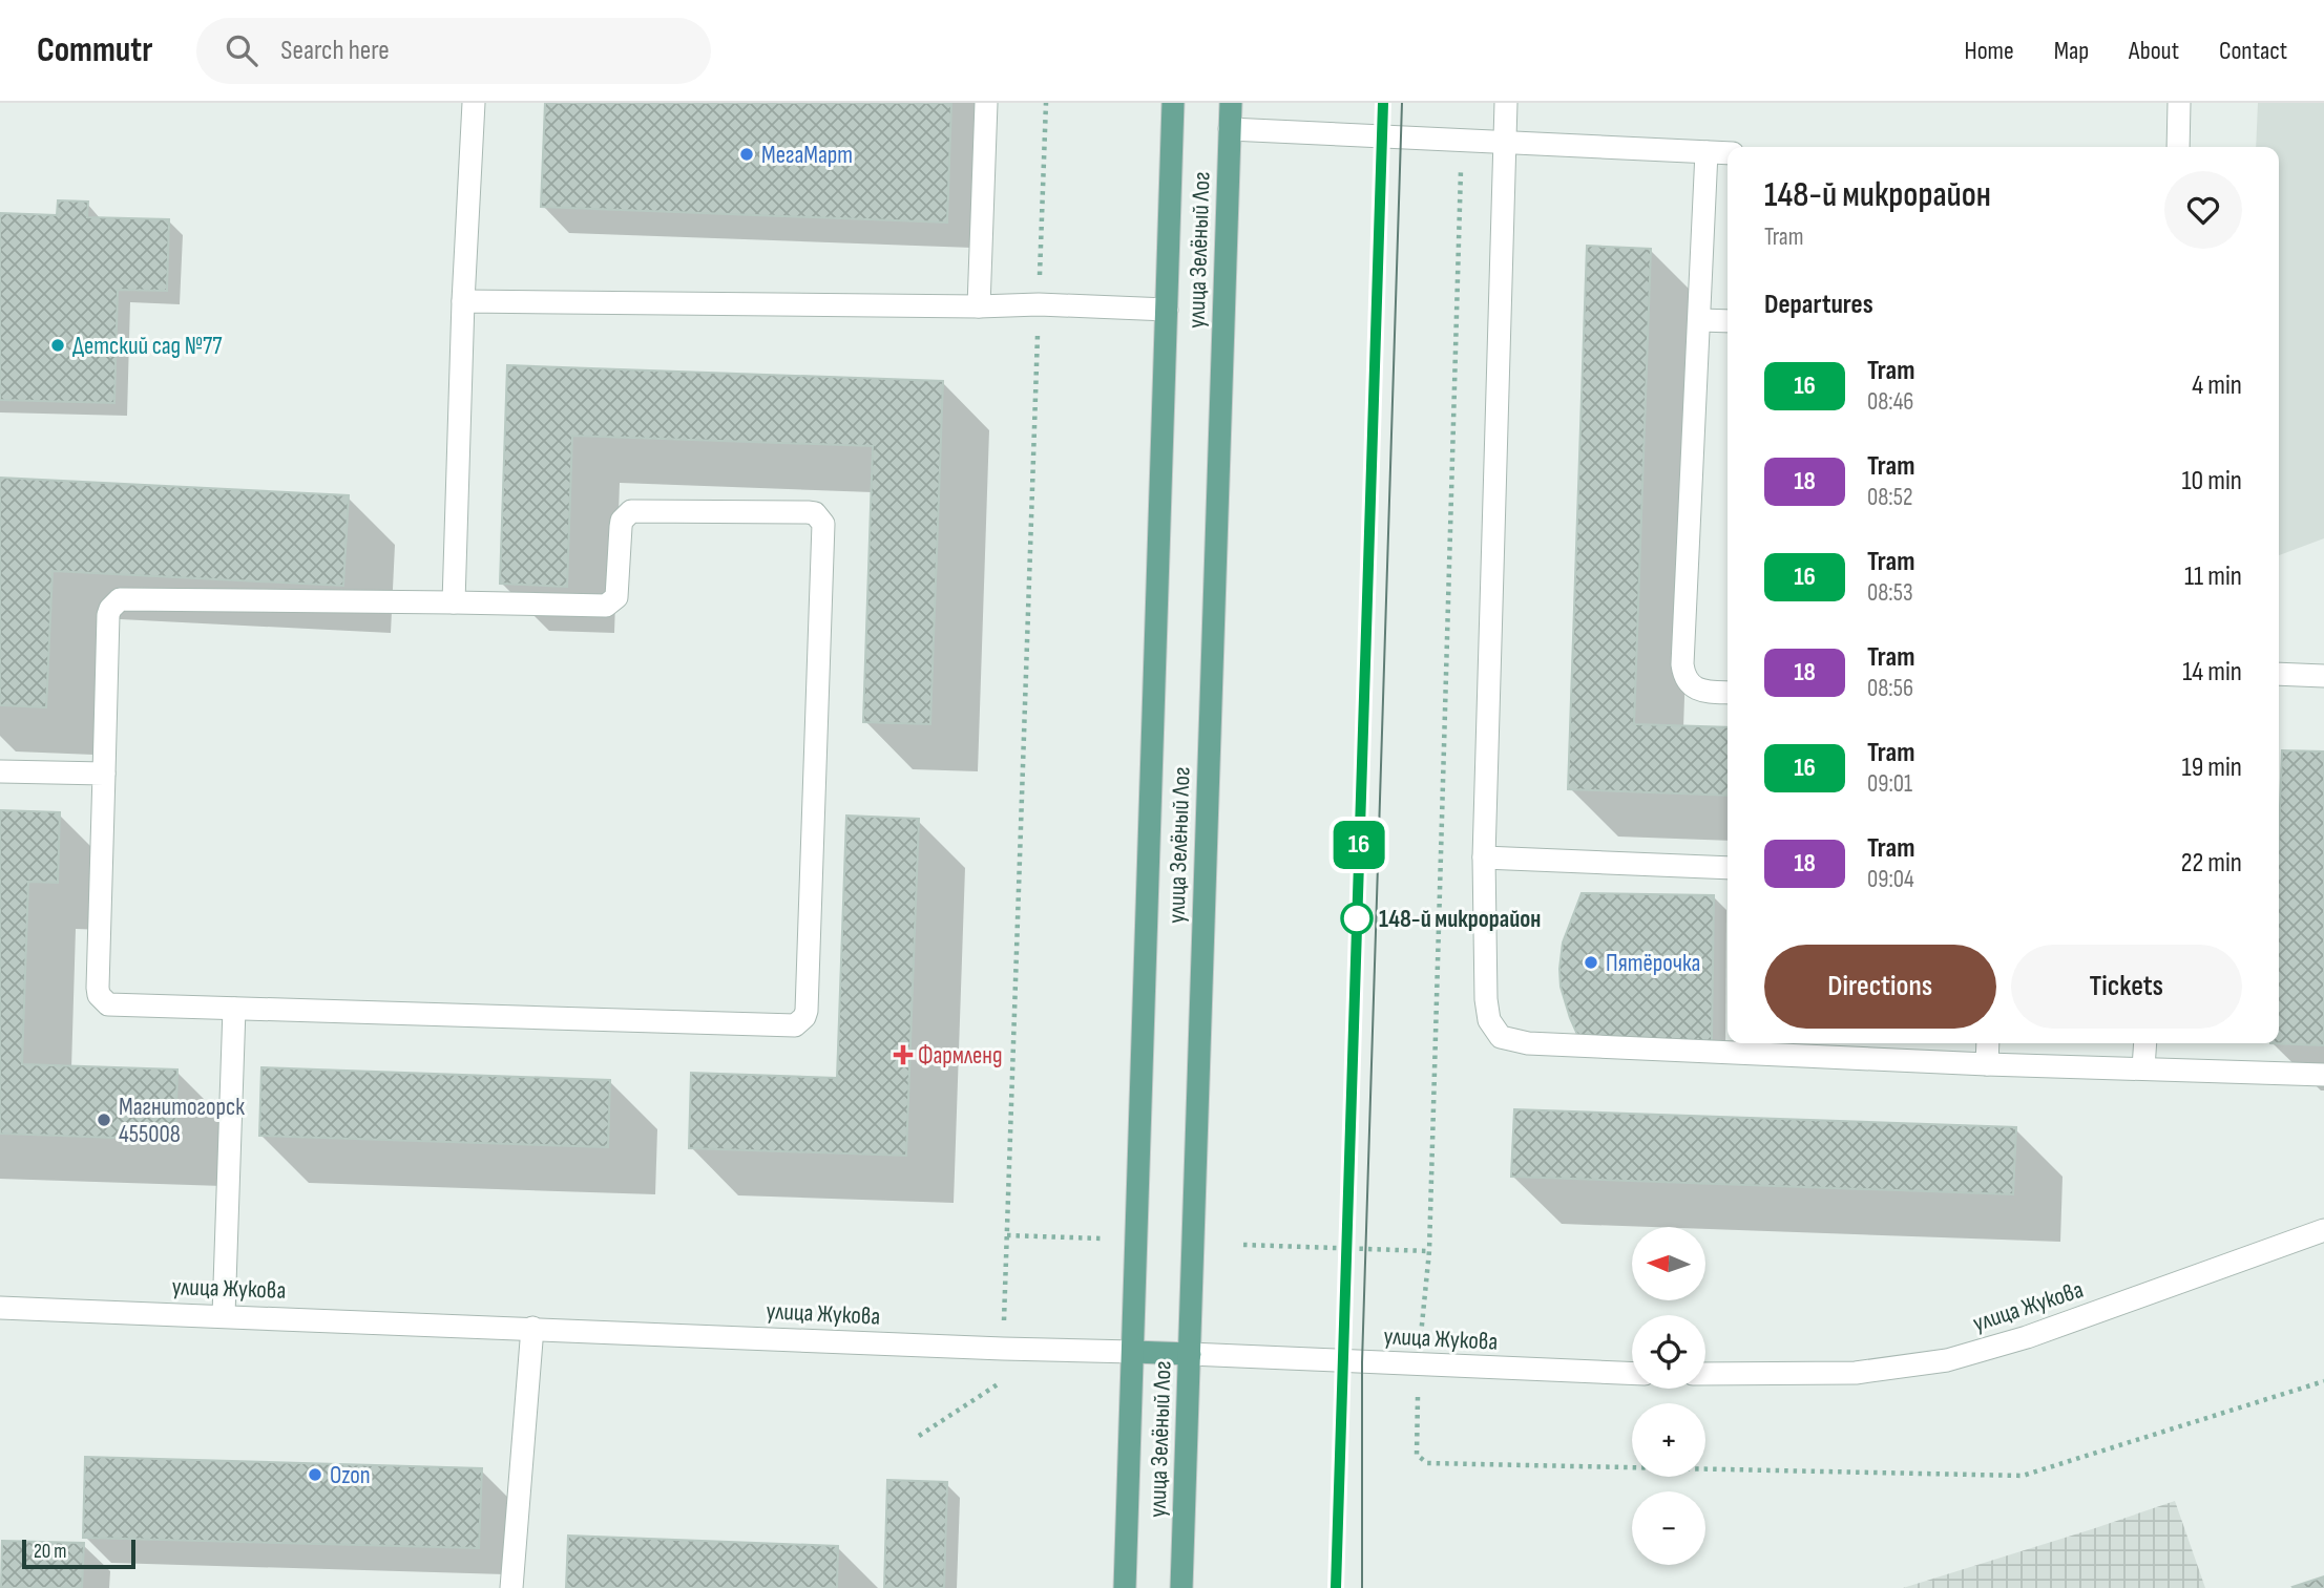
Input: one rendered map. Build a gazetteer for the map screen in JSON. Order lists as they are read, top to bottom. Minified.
{"streets":{"main road":["улица Зелёный Лог","улица Жукова"]},"crossings":[["улица Зелёный Лог","улица Жукова"]],"places":{"other":["МегаМарт","Детский сад №77","148-й микрорайон","Пятёрочка","Магнитогорск 455008","Ozon"],"health":["Фармленд"]},"lines":["tram line 16"],"scale_bar":"20 m","north":"left","page":{"header":"Commutr","search":"Search here","nav":["Home","Map","About","Contact"],"on_map":"16","heading":[["148-й микрорайон","Tram"],"Departures"],"list":[{"mark":"16","name":"Tram","note":"08:46","value":"4 min"},{"mark":"18","name":"Tram","note":"08:52","value":"10 min"},{"mark":"16","name":"Tram","note":"08:53","value":"11 min"},{"mark":"18","name":"Tram","note":"08:56","value":"14 min"},{"mark":"16","name":"Tram","note":"09:01","value":"19 min"},{"mark":"18","name":"Tram","note":"09:04","value":"22 min"}],"buttons":["Directions","Tickets"],"map_buttons":["+","−"],"scale":"20 m"}}
